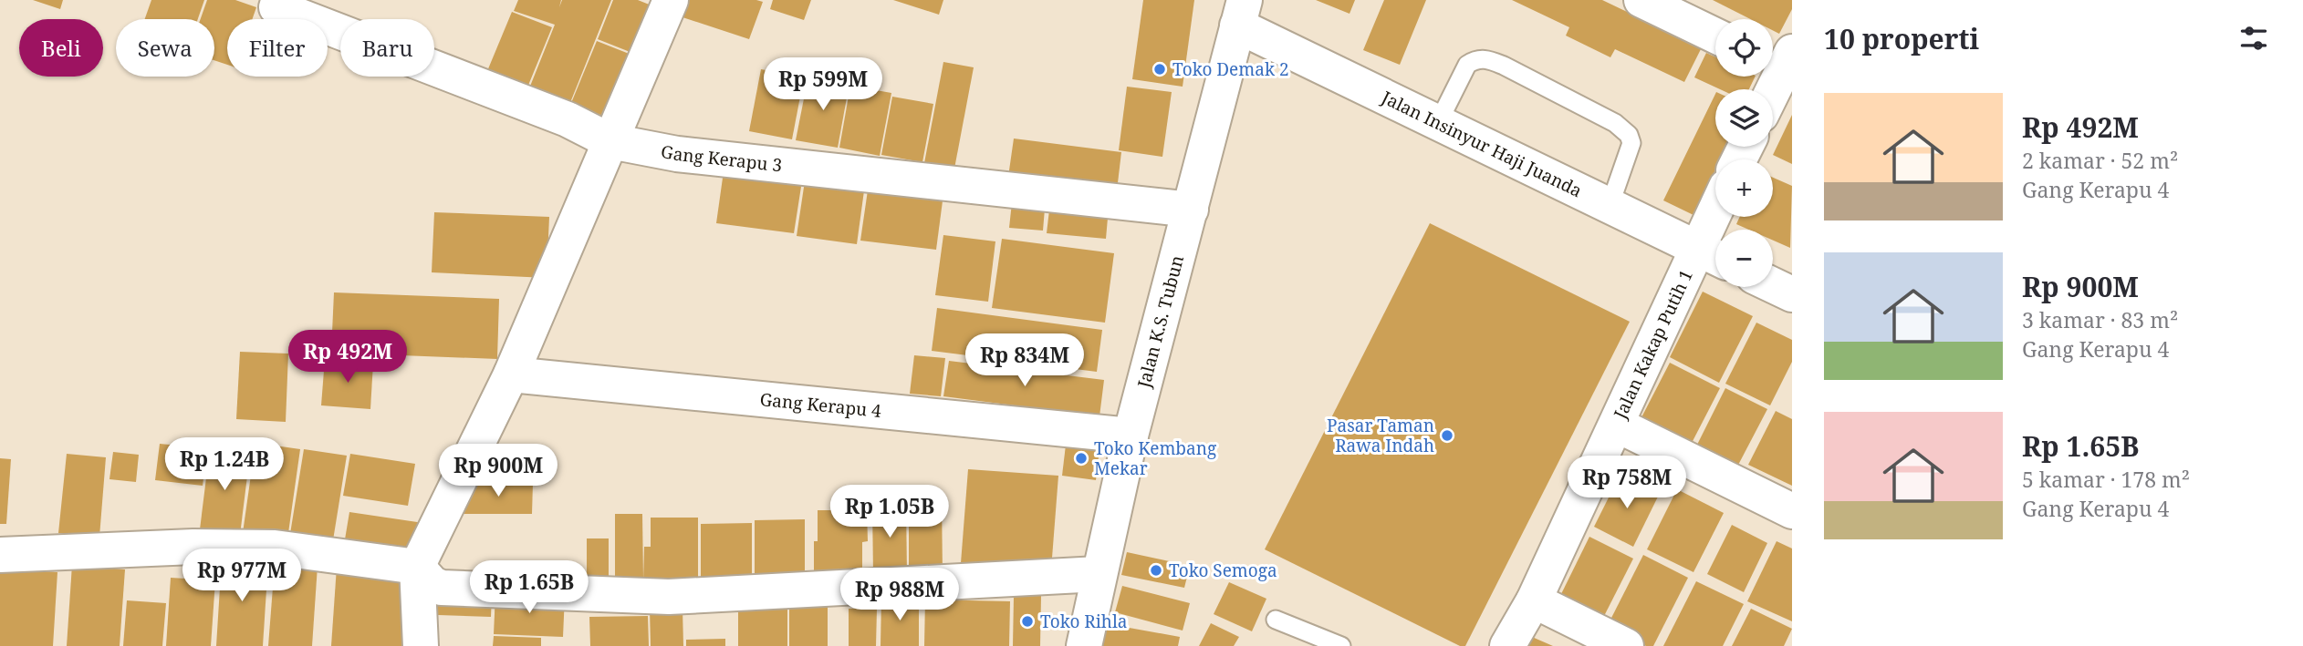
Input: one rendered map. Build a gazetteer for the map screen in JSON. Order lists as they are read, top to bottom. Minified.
{"streets":{"street":["Jalan Insinyur Haji Juanda","Gang Kerapu 3","Jalan K.S. Tubun","Jalan Kakap Putih 1","Gang Kerapu 4"]},"crossings":[["Jalan Insinyur Haji Juanda","Jalan K.S. Tubun"],["Jalan Insinyur Haji Juanda","Jalan Kakap Putih 1"],["Gang Kerapu 3","Jalan K.S. Tubun"],["Jalan K.S. Tubun","Gang Kerapu 4"]],"places":["Toko Demak 2","Pasar Taman Rawa Indah","Toko Kembang Mekar","Toko Semoga","Toko Rihla"],"page":{"heading":"10 properti","map_buttons":["+","−"],"chip":["Beli","Sewa","Filter","Baru"],"price":["Rp 599M","Rp 492M","Rp 834M","Rp 1.24B","Rp 900M","Rp 758M","Rp 1.05B","Rp 977M","Rp 1.65B","Rp 988M"],"list":[{"name":"Rp 492M","note":"2 kamar · 52 m² · Gang Kerapu 4"},{"name":"Rp 900M","note":"3 kamar · 83 m² · Gang Kerapu 4"},{"name":"Rp 1.65B","note":"5 kamar · 178 m² · Gang Kerapu 4"}]}}
